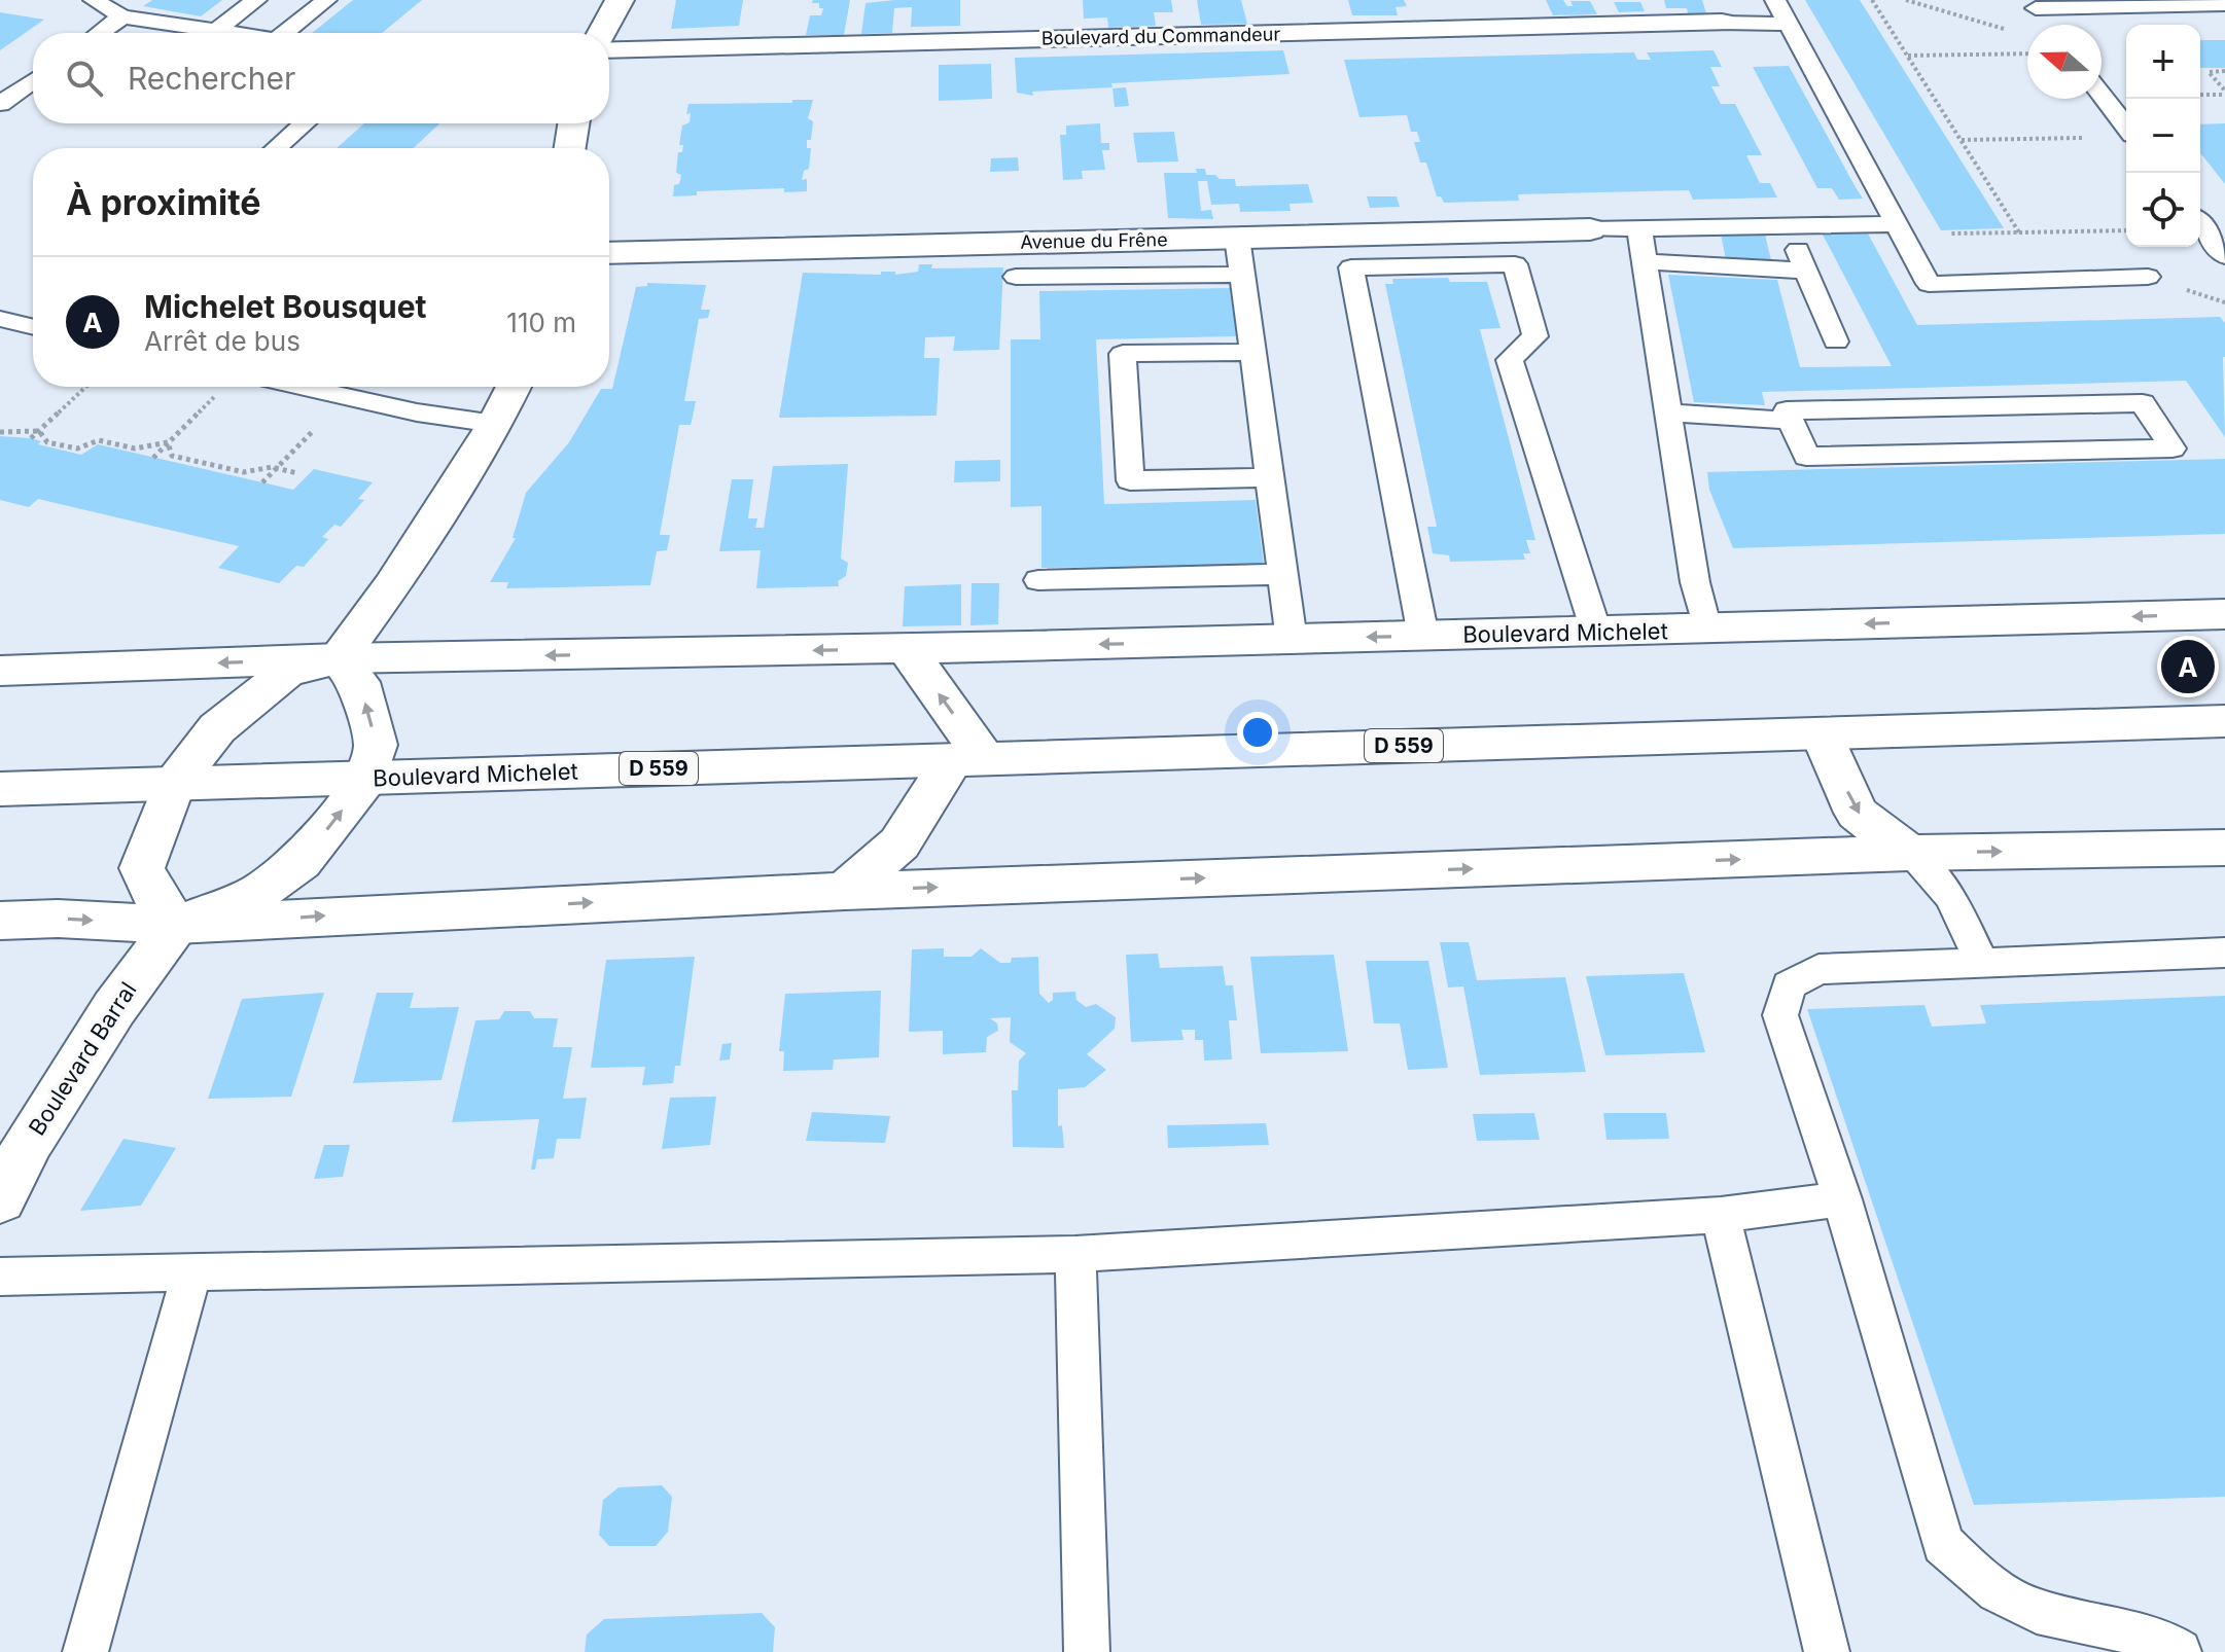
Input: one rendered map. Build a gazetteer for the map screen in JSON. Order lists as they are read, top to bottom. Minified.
{"streets":{"street":["Boulevard du Commandeur","Avenue du Frêne","Boulevard Michelet","D 559","Boulevard Barral"]},"north":"left","page":{"map_buttons":["+","−"],"search":"Rechercher","heading":"À proximité","list":[{"mark":"A","name":"Michelet Bousquet","note":"Arrêt de bus","value":"110 m"}],"pins":"A"}}
